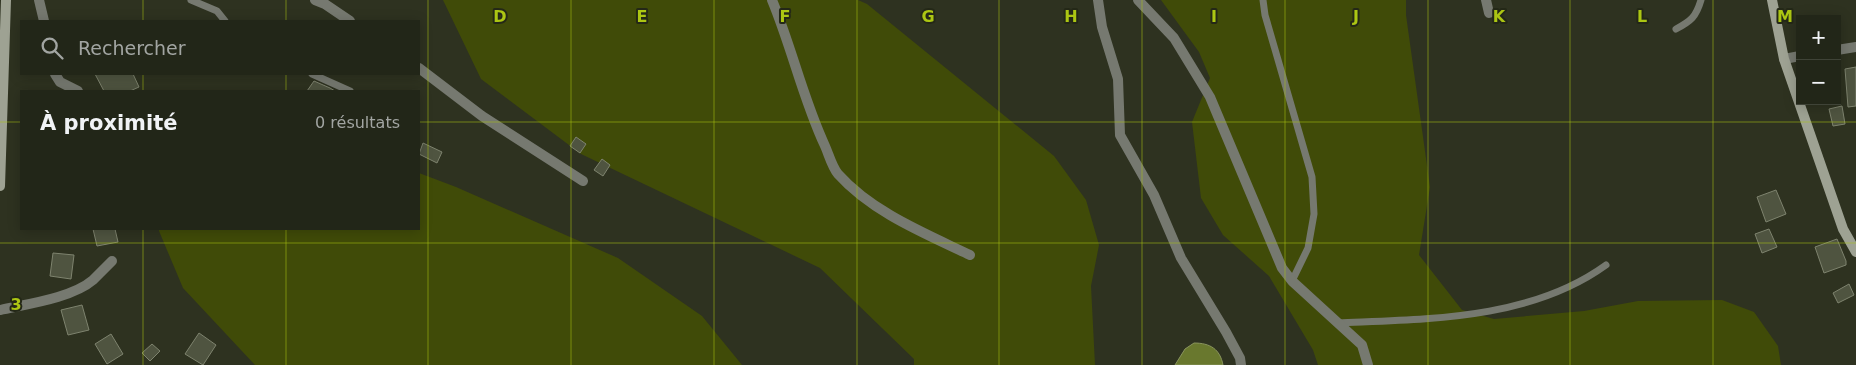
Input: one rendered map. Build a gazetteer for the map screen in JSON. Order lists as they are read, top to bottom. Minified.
{"page":{"map_buttons":["+","−"],"search":"Rechercher","heading":["À proximité","0 résultats"]},"grid":{"columns":["D","E","F","G","H","I","J","K","L","M"],"rows":["3"]}}
